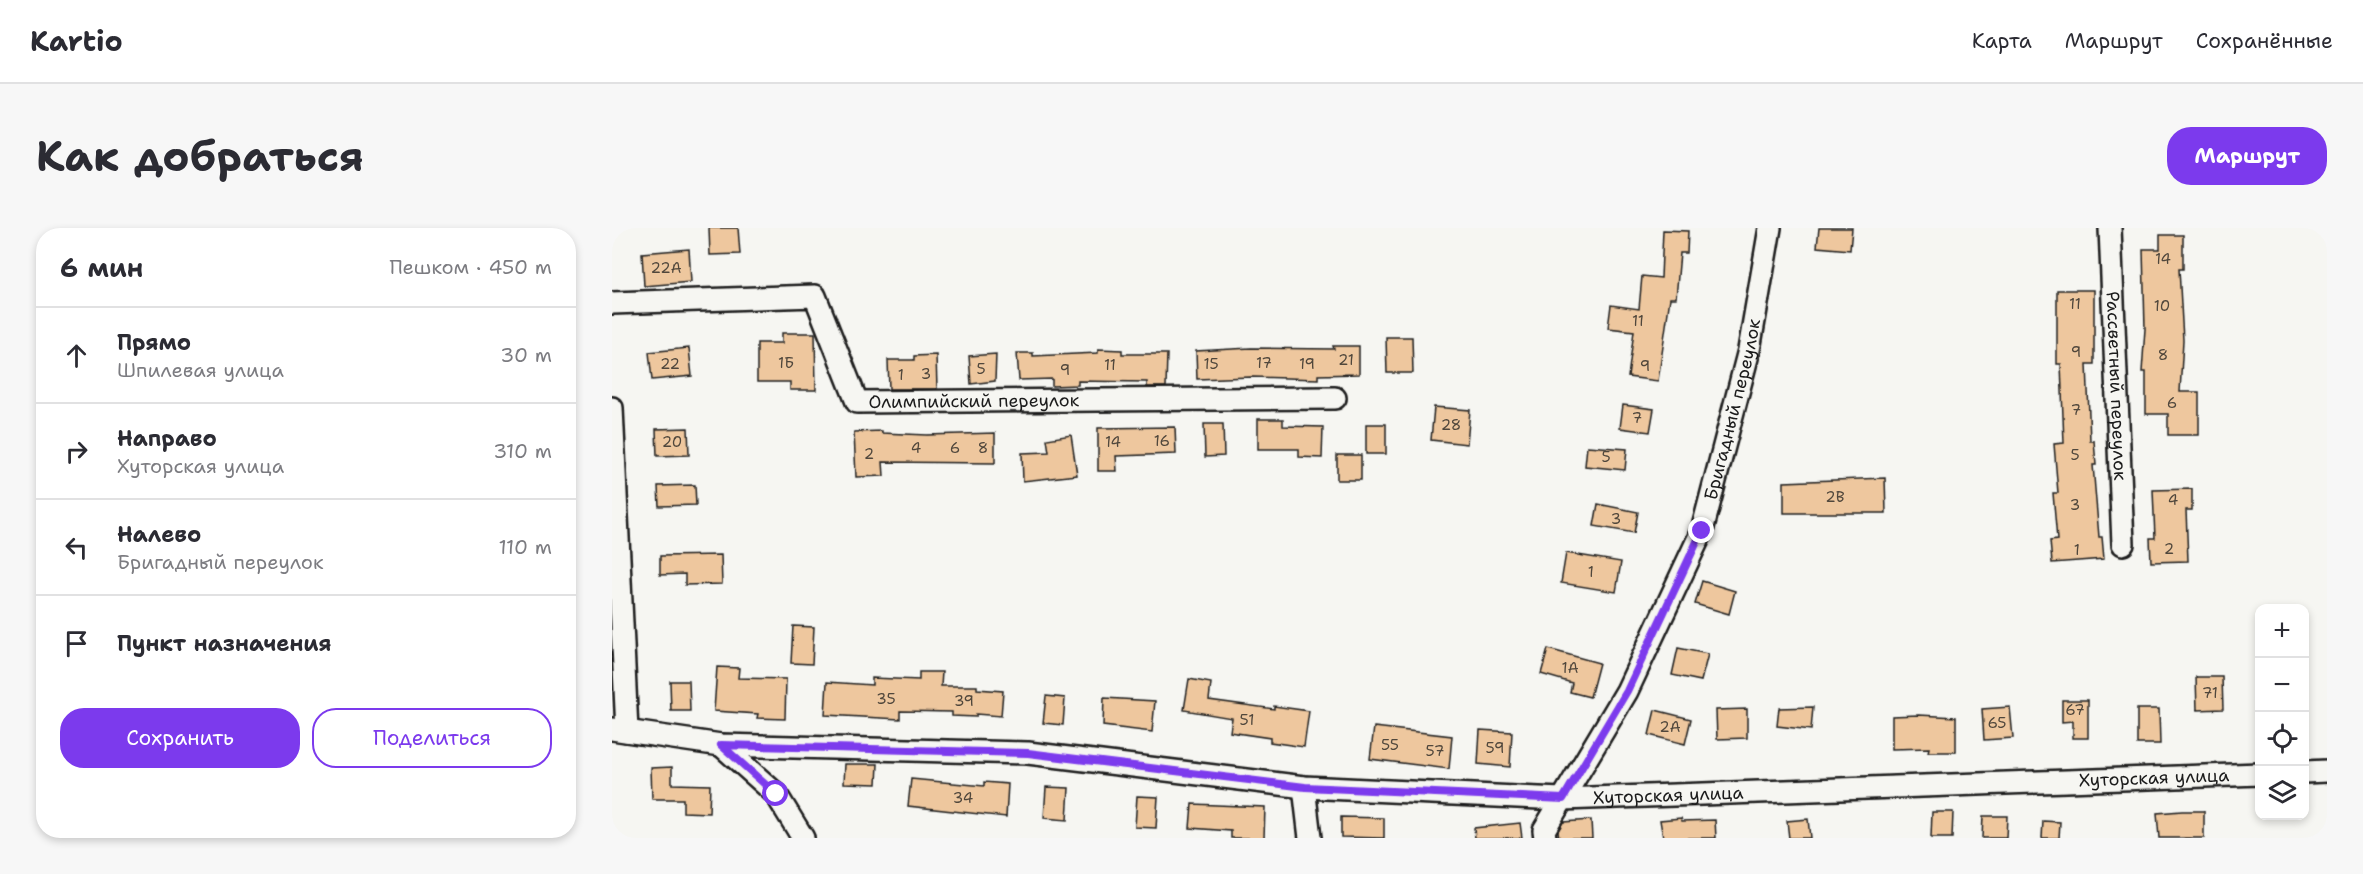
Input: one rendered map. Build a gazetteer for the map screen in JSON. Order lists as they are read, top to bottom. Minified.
{"streets":{"street":["Рассветный переулок","Олимпийский переулок","Бригадный переулок","Хуторская улица"]},"crossings":[["Бригадный переулок","Хуторская улица"]],"house_numbers":["14","22А","11","10","11","9","8","21","1Б","17","22","15","19","11","9","5","9","3","1","6","7","7","28","16","20","14","4","6","8","2","5","5","2В","4","3","3","2","1","1","1А","71","35","39","67","51","65","2А","55","59","57","34"],"page":{"header":"Kartio","nav":["Карта","Маршрут","Сохранённые"],"buttons":["Маршрут",["Сохранить","Поделиться"]],"title":"Как добраться","heading":["6 мин","Пешком · 450 m"],"list":[["Прямо","Шпилевая улица","30 m"],["Направо","Хуторская улица","310 m"],["Налево","Бригадный переулок","110 m"],"Пункт назначения"],"map_buttons":["+","−"]}}
